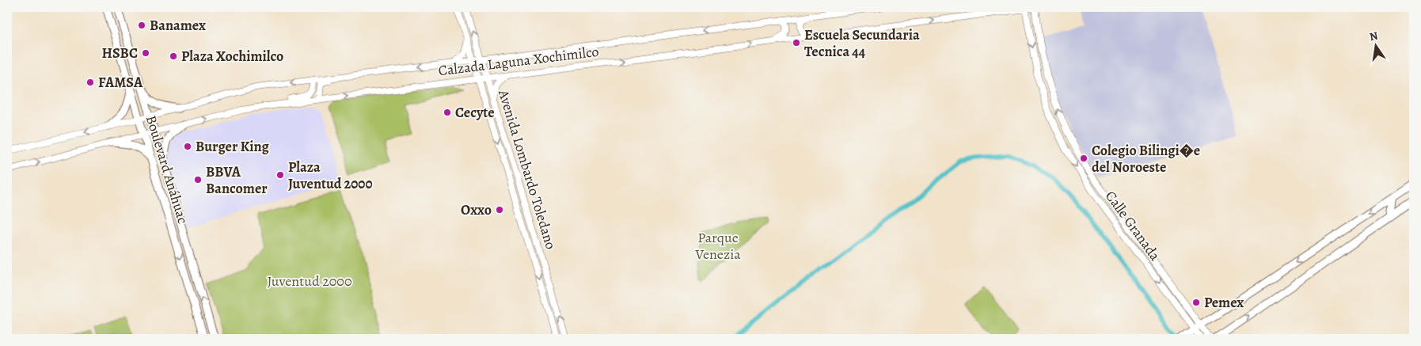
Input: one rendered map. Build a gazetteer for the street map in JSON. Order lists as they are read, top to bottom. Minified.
{"streets":{"main road":["Calzada Laguna Xochimilco","Boulevard Anáhuac","Avenida Lombardo Toledano","Calle Granada"]},"crossings":[["Calzada Laguna Xochimilco","Boulevard Anáhuac"],["Calzada Laguna Xochimilco","Avenida Lombardo Toledano"],["Calzada Laguna Xochimilco","Calle Granada"]],"parks":["Parque Venezia","Juventud 2000"],"places":["Banamex","Escuela Secundaria Tecnica 44","HSBC","Plaza Xochimilco","FAMSA","Cecyte","Burger King","Colegio Bilingi�e del Noroeste","Plaza Juventud 2000","BBVA Bancomer","Oxxo","Pemex"],"north":"top"}
